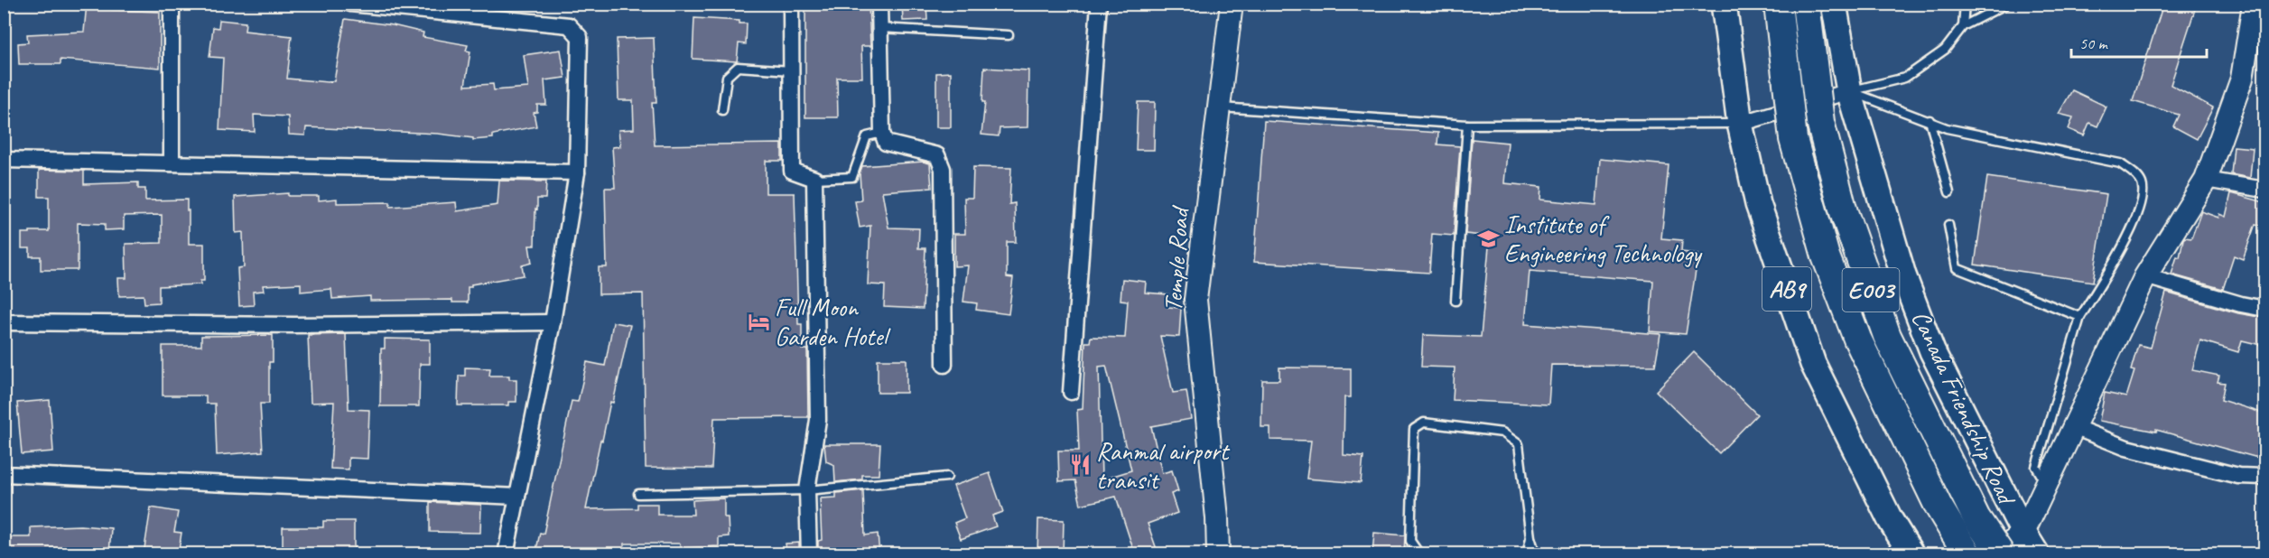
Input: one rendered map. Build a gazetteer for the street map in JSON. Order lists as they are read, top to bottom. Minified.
{"streets":{"highway":["E003"],"main road":["AB9","Canada Friendship Road"],"street":["Temple Road"]},"places":{"school or university":["Institute of Engineering Technology"],"hotel":["Full Moon Garden Hotel"],"restaurant":["Ranmal airport transit"]},"scale_bar":"50 m"}
